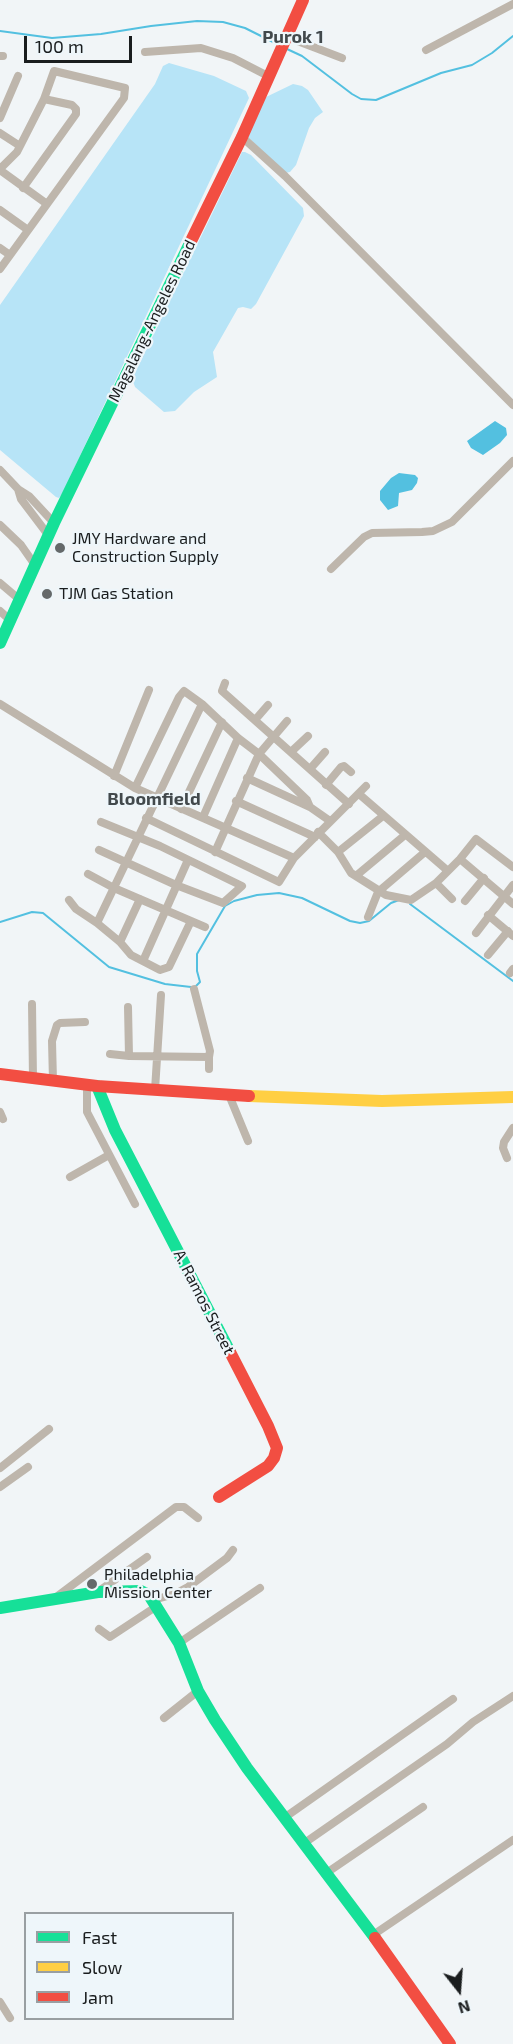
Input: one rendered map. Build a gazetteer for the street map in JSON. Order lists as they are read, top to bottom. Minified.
{"streets":{"street":["Magalang-Angeles Road","A. Ramos Street"]},"districts":["Purok 1","Bloomfield"],"places":["JMY Hardware and Construction Supply","TJM Gas Station","Philadelphia Mission Center"],"legend":["Fast","Slow","Jam"],"scale_bar":"100 m","north":"bottom"}
